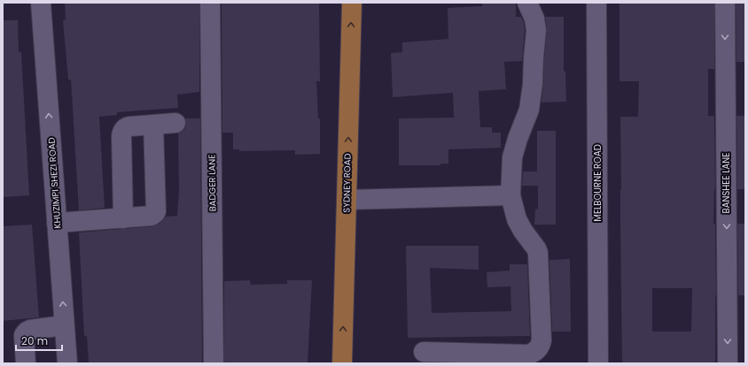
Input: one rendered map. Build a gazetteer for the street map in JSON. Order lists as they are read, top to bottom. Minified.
{"streets":{"main road":["SYDNEY ROAD"],"street":["KHUZIMPI SHEZI ROAD","BADGER LANE","MELBOURNE ROAD","BANSHEE LANE"]},"one_way":["KHUZIMPI SHEZI ROAD","SYDNEY ROAD","BANSHEE LANE"],"scale_bar":"20 m"}
